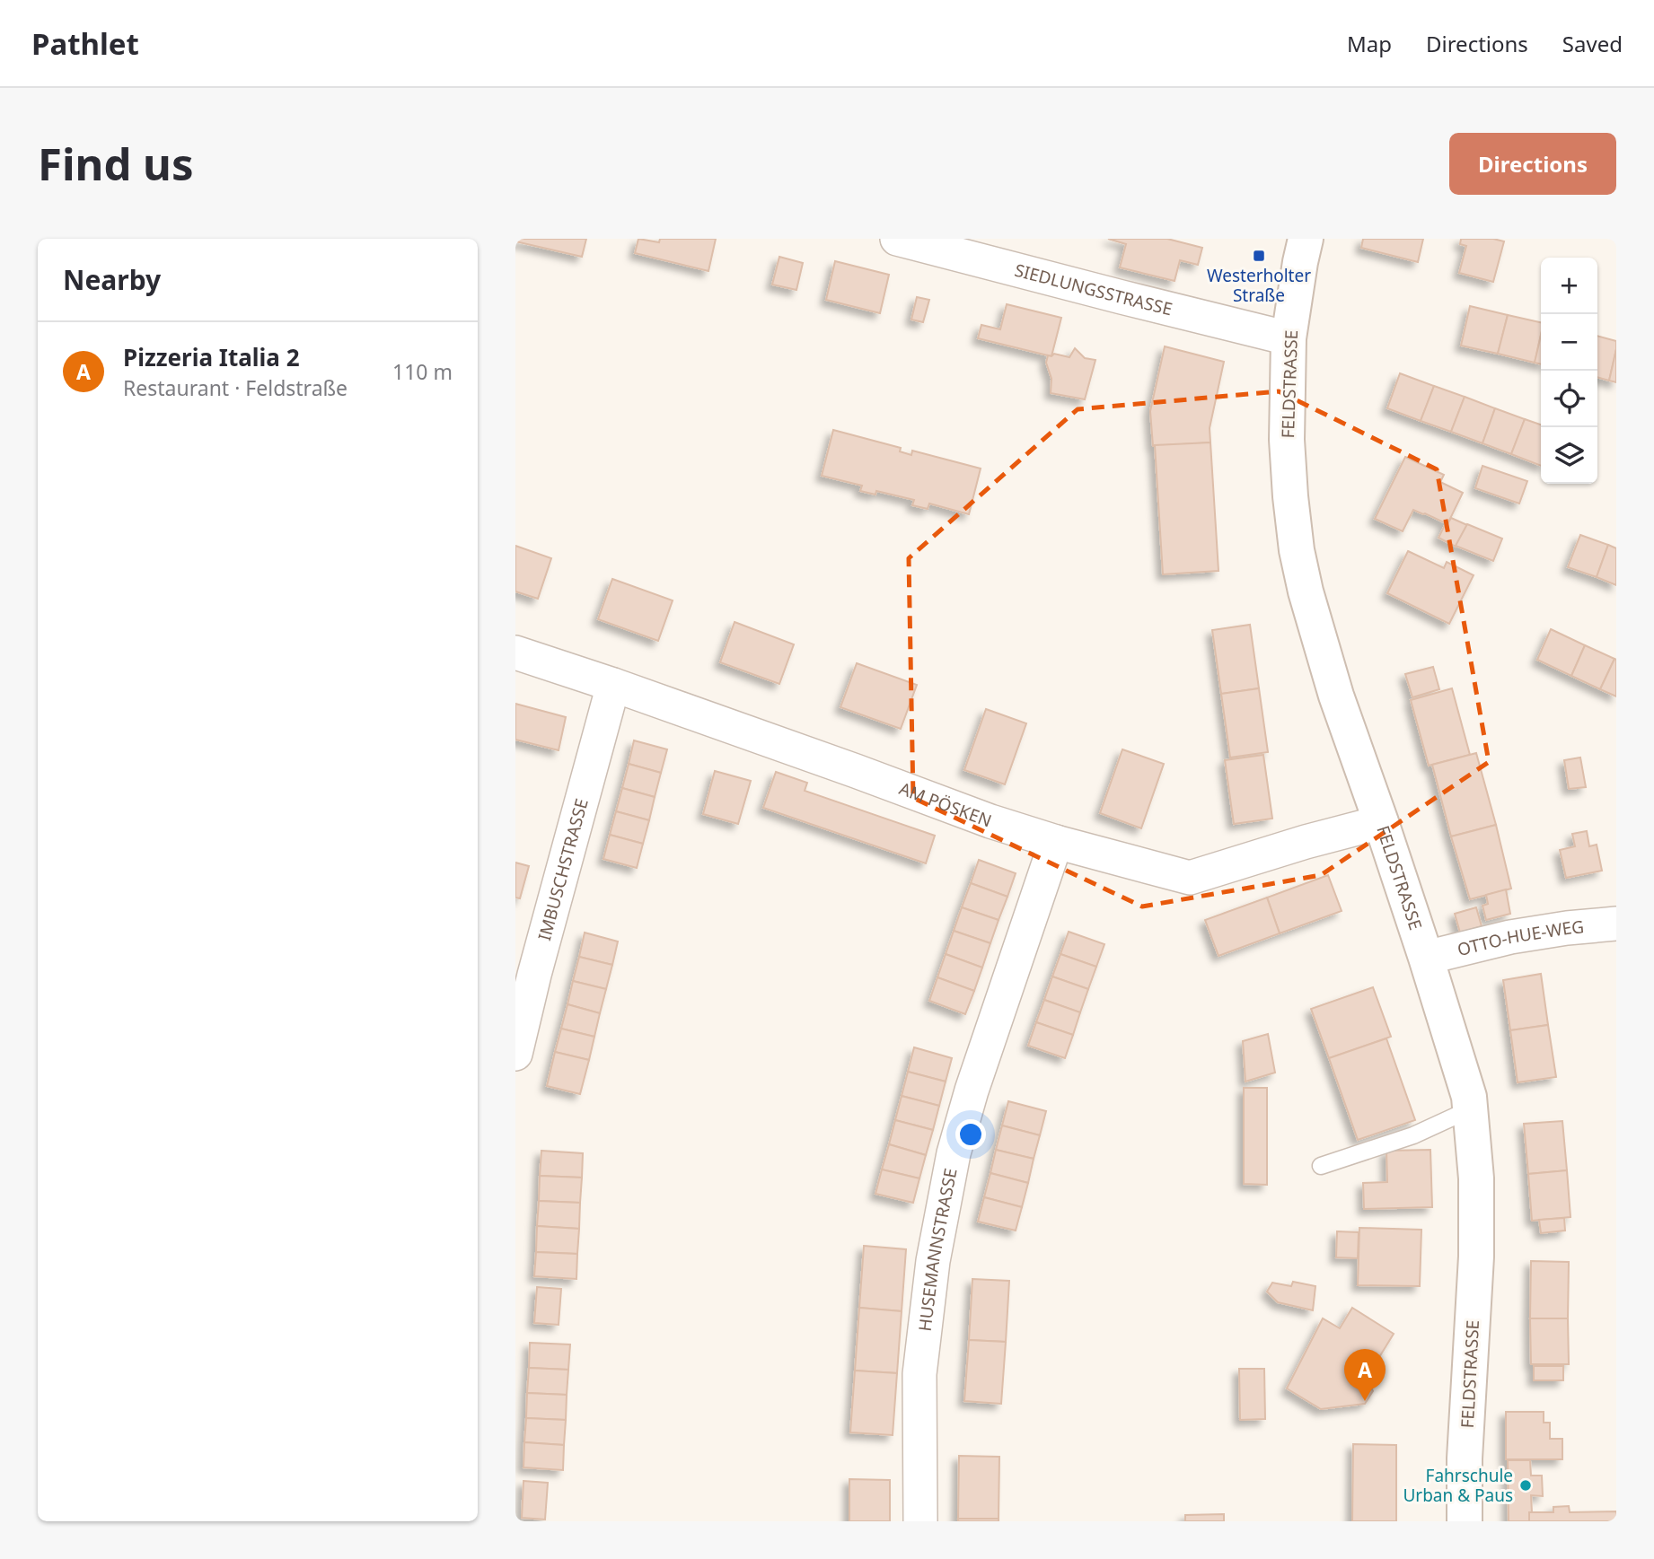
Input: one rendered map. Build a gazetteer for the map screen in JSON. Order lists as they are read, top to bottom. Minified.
{"streets":{"main road":["FELDSTRASSE"],"street":["SIEDLUNGSSTRASSE","AM PÖSKEN","IMBUSCHSTRASSE","OTTO-HUE-WEG","HUSEMANNSTRASSE"]},"crossings":[["SIEDLUNGSSTRASSE","FELDSTRASSE"],["FELDSTRASSE","AM PÖSKEN"],["FELDSTRASSE","OTTO-HUE-WEG"],["AM PÖSKEN","IMBUSCHSTRASSE"],["AM PÖSKEN","HUSEMANNSTRASSE"]],"places":{"transit":["Westerholter Straße"],"other":["Fahrschule Urban & Paus"]},"page":{"header":"Pathlet","nav":["Map","Directions","Saved"],"buttons":"Directions","title":"Find us","heading":"Nearby","map_buttons":["+","−"],"list":[{"mark":"A","name":"Pizzeria Italia 2","note":"Restaurant · Feldstraße","value":"110 m"}],"pins":"A"}}
